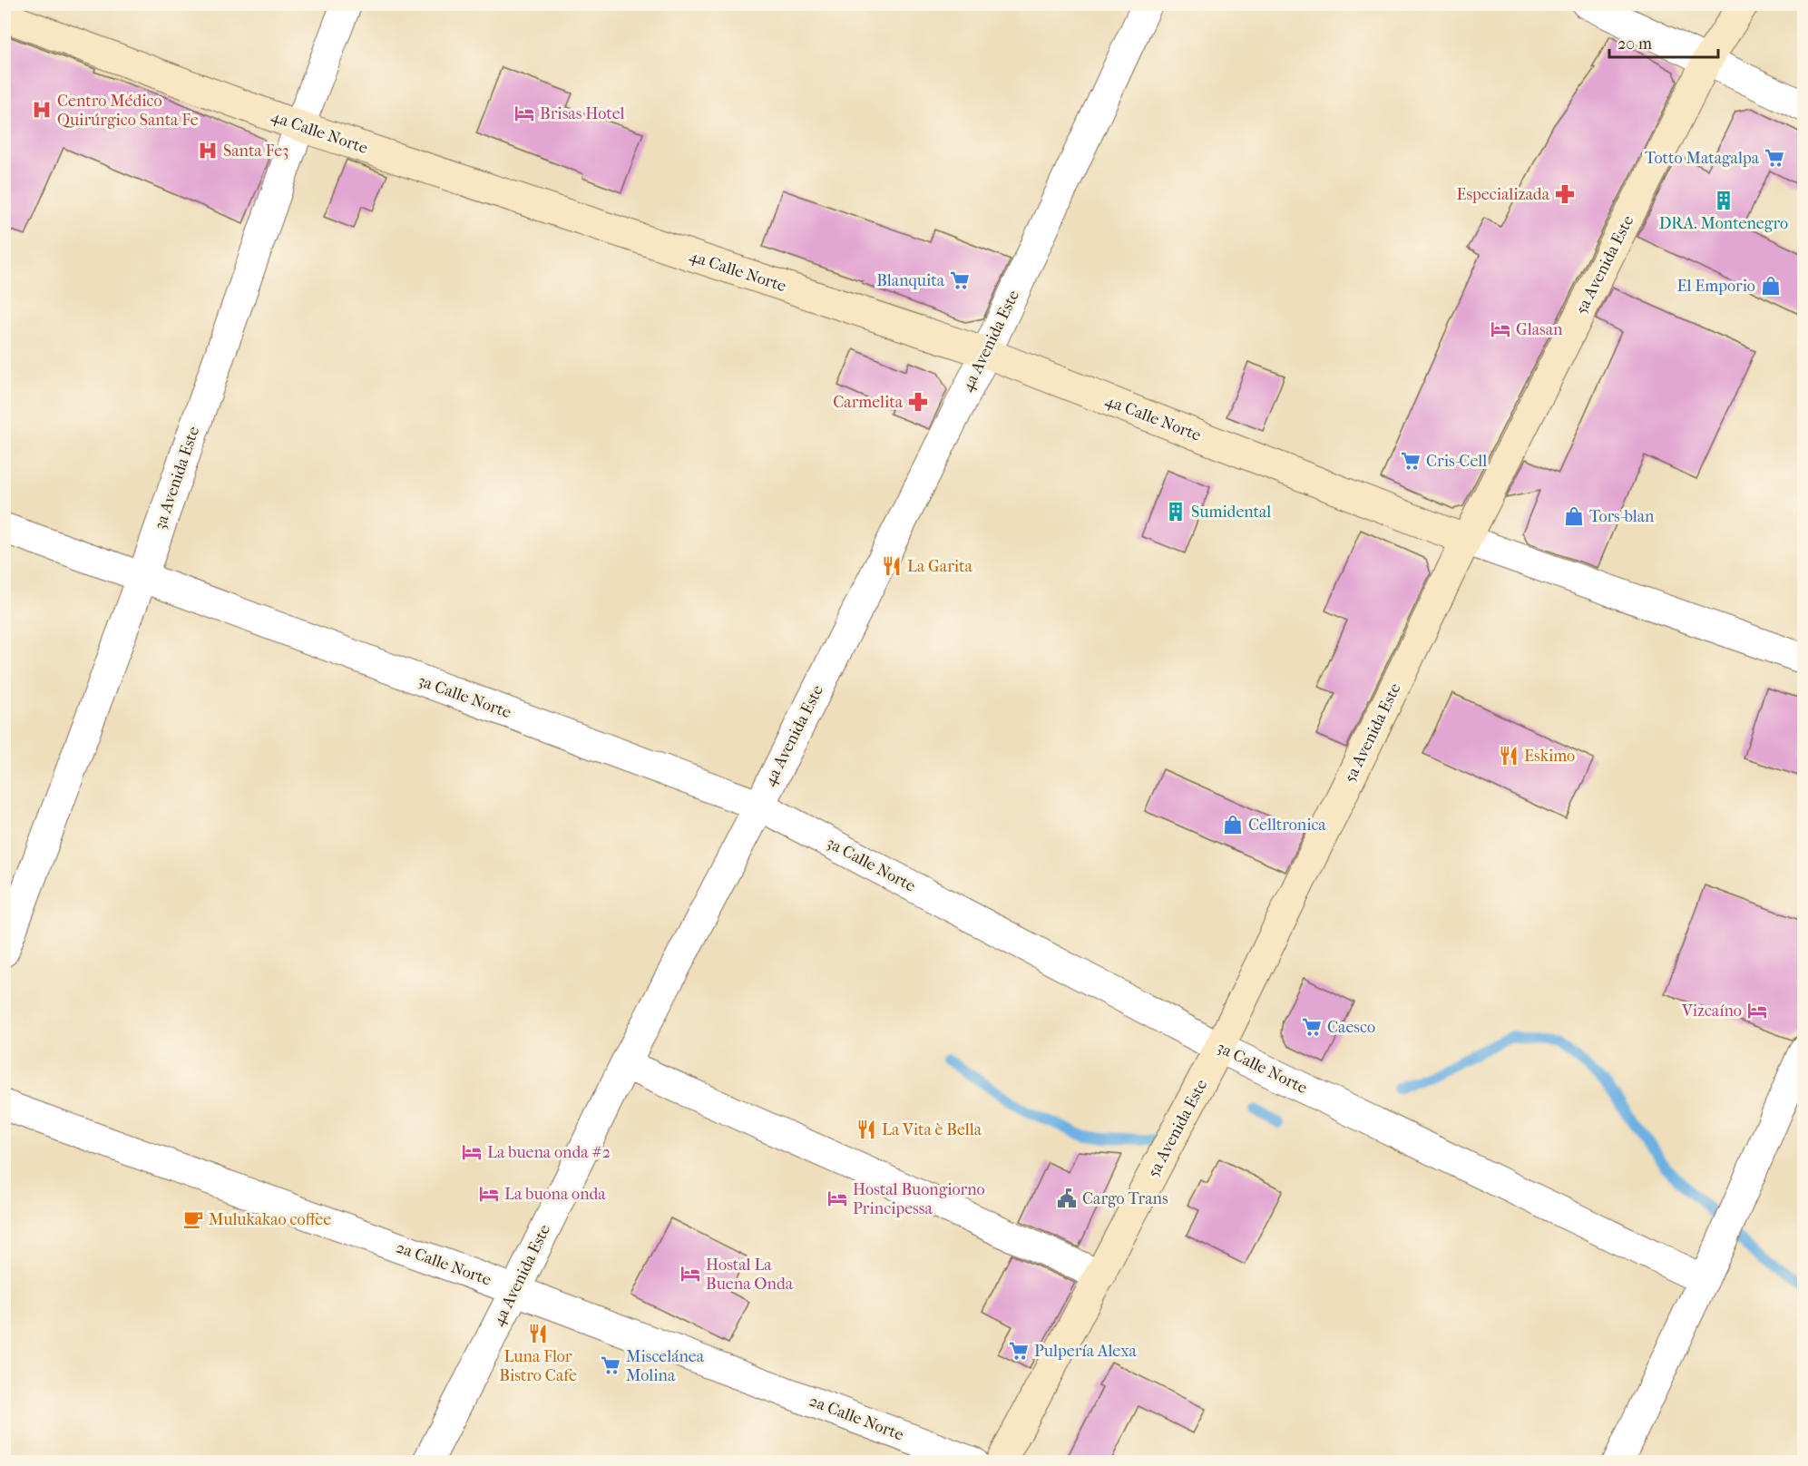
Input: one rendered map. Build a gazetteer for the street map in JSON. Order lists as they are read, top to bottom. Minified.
{"streets":{"street":["4a Calle Norte","5a Avenida Este","4a Avenida Este","3a Avenida Este","3a Calle Norte","2a Calle Norte"]},"crossings":[["4a Calle Norte","5a Avenida Este"],["4a Calle Norte","4a Avenida Este"],["4a Calle Norte","3a Avenida Este"],["5a Avenida Este","3a Calle Norte"],["4a Avenida Este","3a Calle Norte"],["4a Avenida Este","2a Calle Norte"],["3a Avenida Este","3a Calle Norte"]],"places":{"hospital":["Centro Médico Quirúrgico Santa Fe","Santa Fe3"],"hotel":["Brisas Hotel","Glasan","Vizcaíno","La buena onda #2","La buona onda","Hostal Buongiorno Principessa","Hostal La Buena Onda"],"supermarket":["Totto Matagalpa","Blanquita","Cris-Cell","Caesco","Pulpería Alexa","Miscelánea Molina"],"pharmacy":["Especializada","Carmelita"],"building":["DRA. Montenegro","Sumidental"],"shop":["El Emporio","Tors-blan","Celltronica"],"restaurant":["La Garita","Eskimo","La Vita è Bella","Luna Flor Bistro Cafe"],"public building":["Cargo Trans"],"cafe":["Mulukakao coffee"]},"scale_bar":"20 m"}
